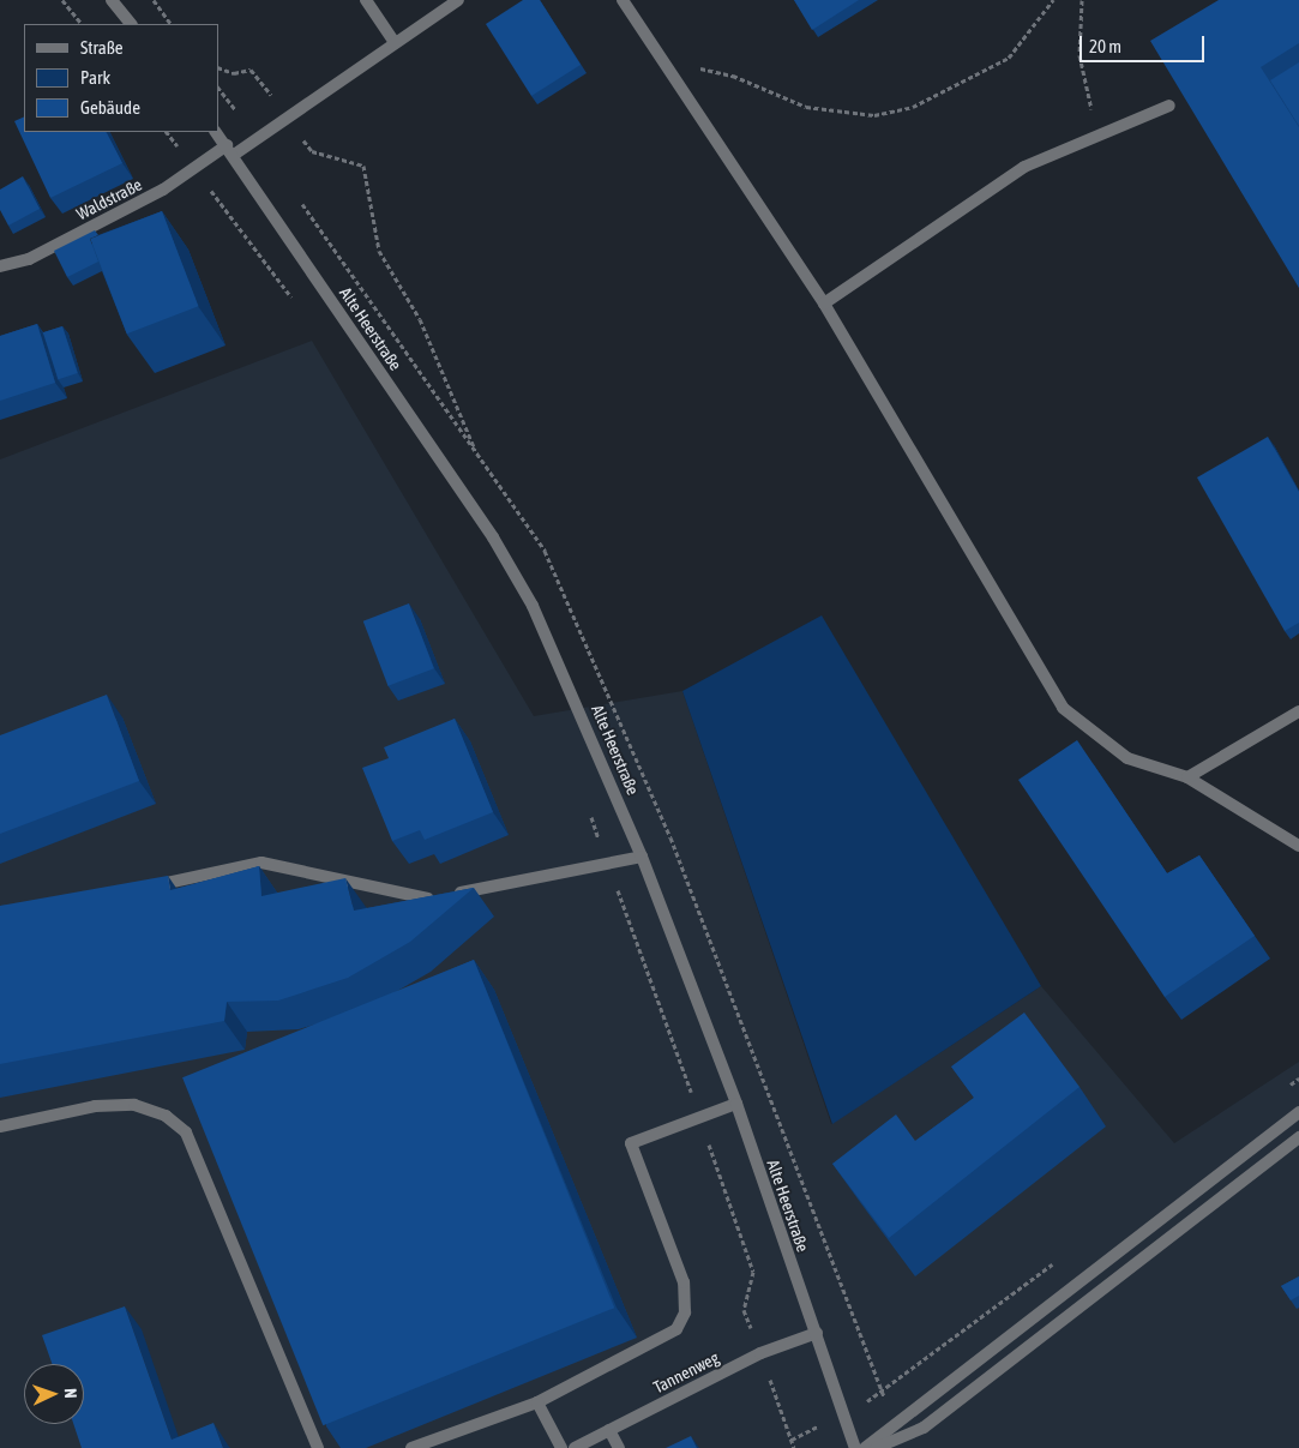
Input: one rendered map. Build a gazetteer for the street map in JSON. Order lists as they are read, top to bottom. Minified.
{"streets":{"street":["Waldstraße","Alte Heerstraße","Tannenweg"]},"crossings":[["Waldstraße","Alte Heerstraße"],["Alte Heerstraße","Tannenweg"]],"legend":["Straße","Park","Gebäude"],"scale_bar":"20 m","north":"right"}
